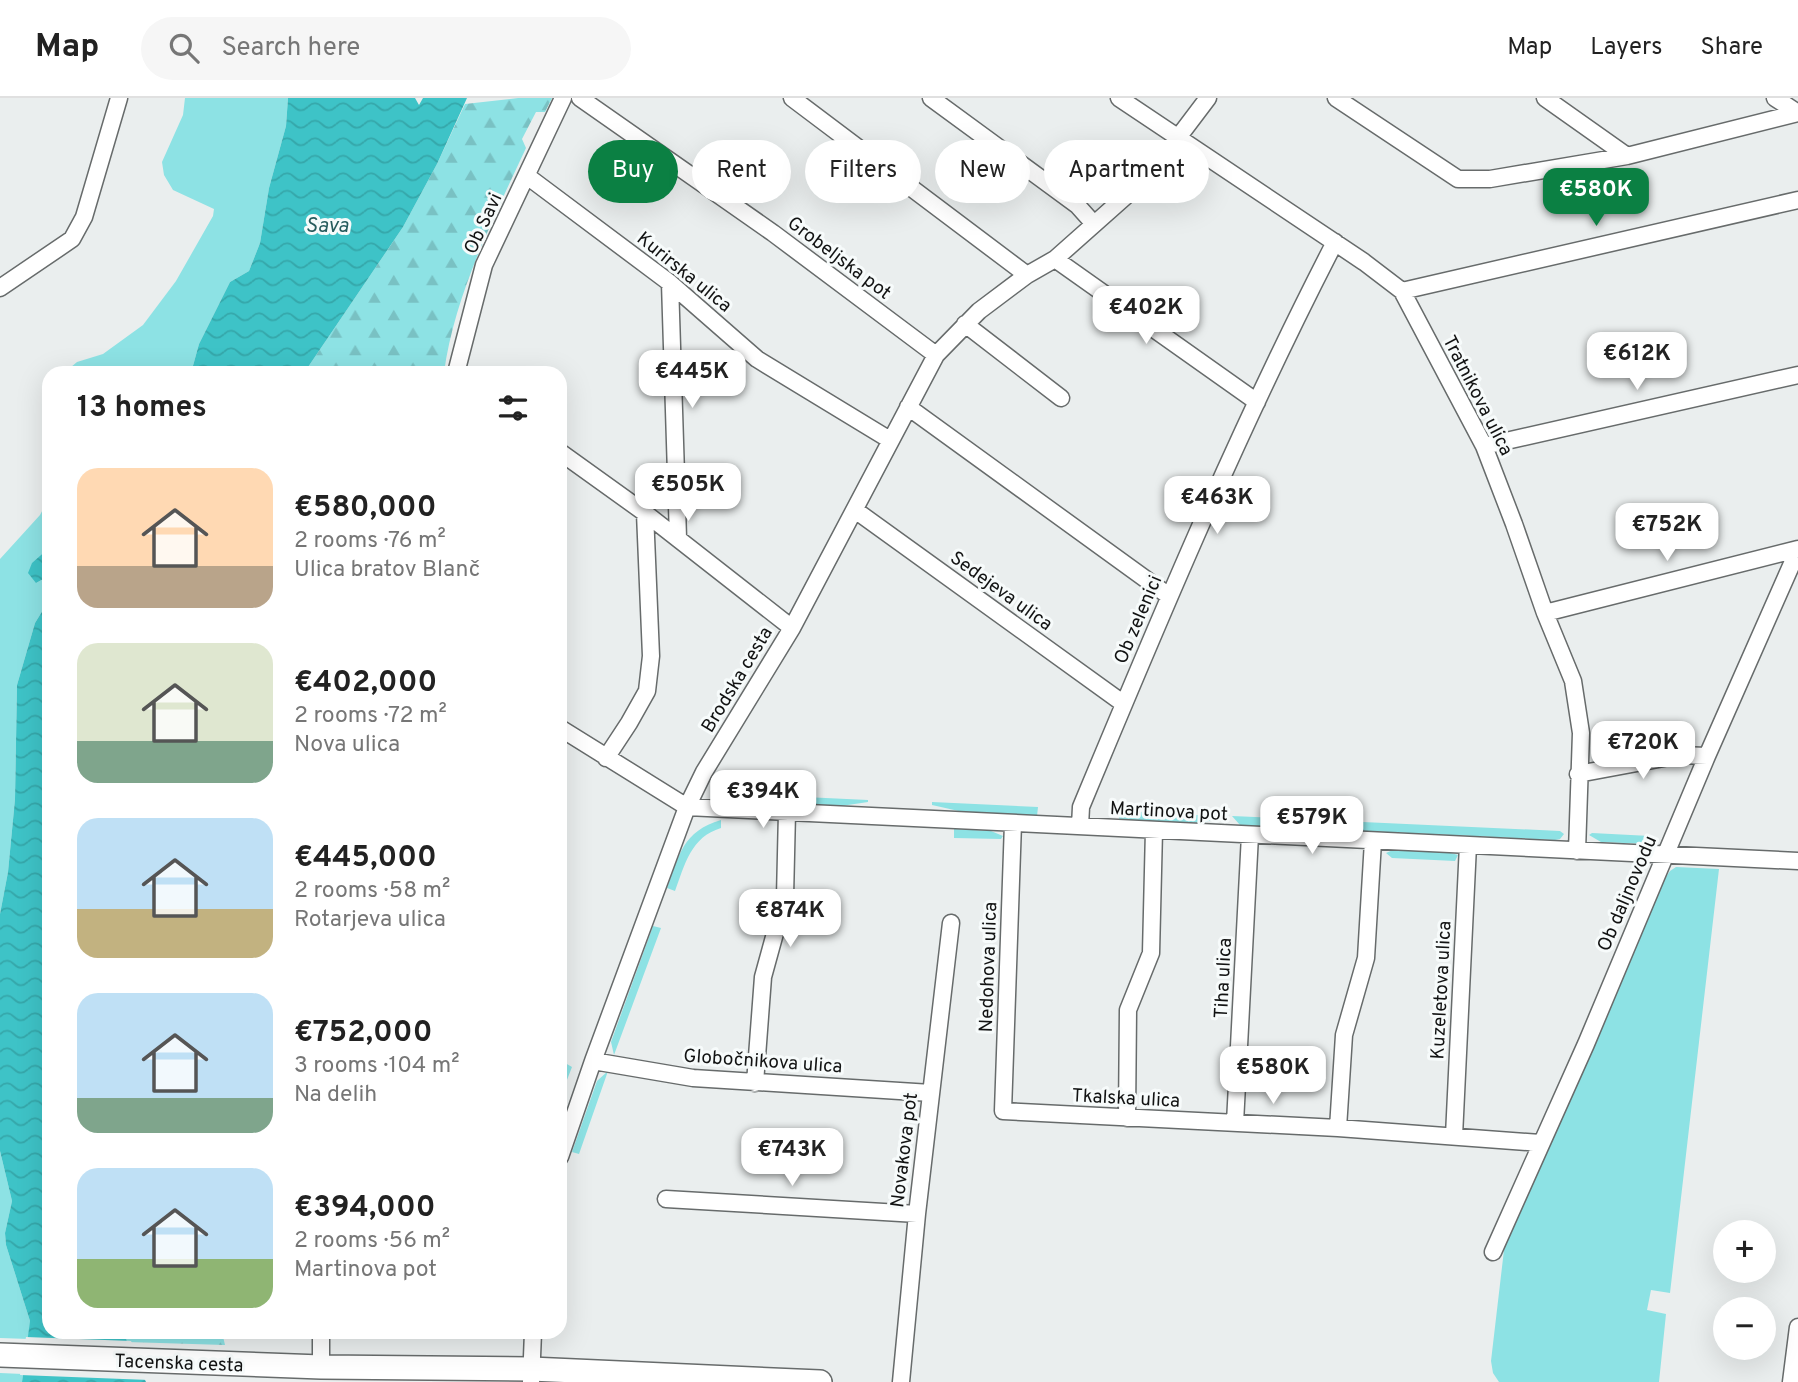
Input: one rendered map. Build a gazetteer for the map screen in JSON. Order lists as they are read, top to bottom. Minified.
{"streets":{"main road":["Tacenska cesta"],"street":["Ob Savi","Grobeljska pot","Kurirska ulica","Tratnikova ulica","Sedejeva ulica","Ob zelenici","Brodska cesta","Martinova pot","Ob daljnovodu","Nedohova ulica","Tiha ulica","Kuzeletova ulica","Globočnikova ulica","Tkalska ulica","Novakova pot"]},"crossings":[["Ob Savi","Kurirska ulica"],["Grobeljska pot","Brodska cesta"],["Kurirska ulica","Brodska cesta"],["Tratnikova ulica","Ob zelenici"],["Tratnikova ulica","Brodska cesta"],["Tratnikova ulica","Martinova pot"],["Sedejeva ulica","Ob zelenici"],["Sedejeva ulica","Brodska cesta"],["Ob zelenici","Martinova pot"],["Brodska cesta","Martinova pot"],["Brodska cesta","Globočnikova ulica"],["Martinova pot","Ob daljnovodu"],["Martinova pot","Nedohova ulica"],["Martinova pot","Tiha ulica"],["Martinova pot","Kuzeletova ulica"],["Ob daljnovodu","Tkalska ulica"],["Nedohova ulica","Tkalska ulica"],["Tiha ulica","Tkalska ulica"],["Kuzeletova ulica","Tkalska ulica"],["Globočnikova ulica","Novakova pot"]],"water":["Sava"],"page":{"header":"Map","search":"Search here","nav":["Map","Layers","Share"],"chip":["Buy","Rent","Filters","New","Apartment"],"price":["€580K","€402K","€612K","€445K","€505K","€463K","€752K","€720K","€394K","€579K","€874K","€580K","€743K"],"heading":"13 homes","list":[{"name":"€580,000","note":"2 rooms · 76 m² · Ulica bratov Blanč"},{"name":"€402,000","note":"2 rooms · 72 m² · Nova ulica"},{"name":"€445,000","note":"2 rooms · 58 m² · Rotarjeva ulica"},{"name":"€752,000","note":"3 rooms · 104 m² · Na delih"},{"name":"€394,000","note":"2 rooms · 56 m² · Martinova pot"}],"map_buttons":["+","−"]}}
